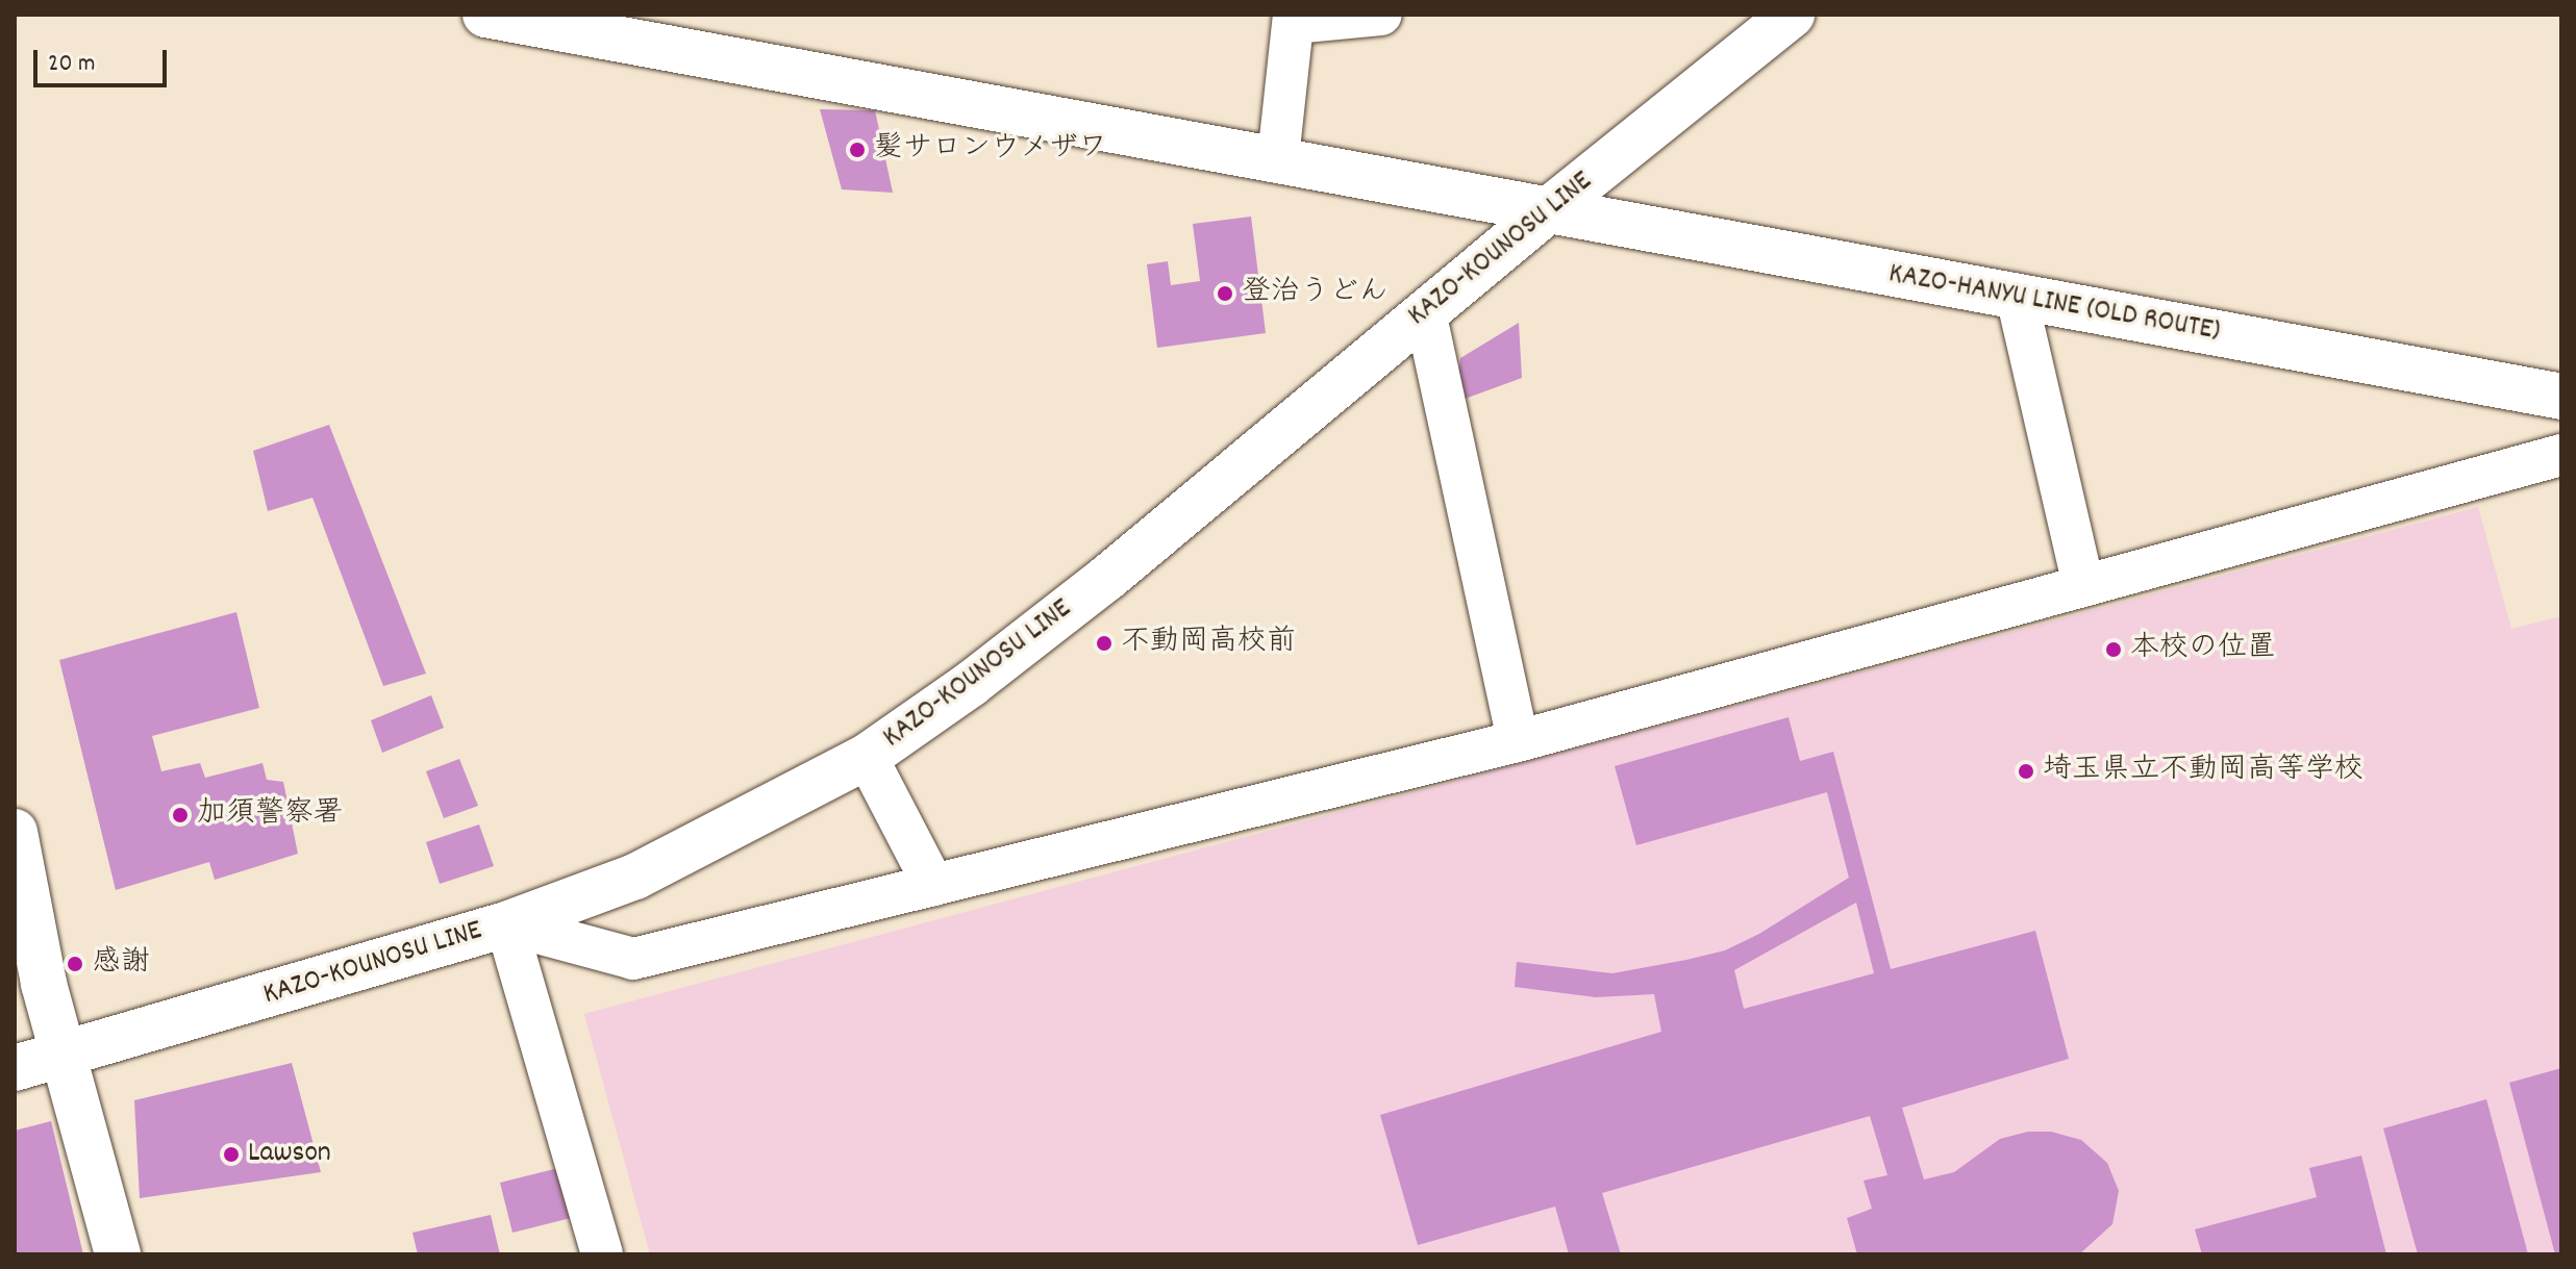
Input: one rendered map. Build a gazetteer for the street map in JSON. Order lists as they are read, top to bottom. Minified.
{"streets":{"street":["KAZO-KOUNOSU LINE","KAZO-HANYU LINE (OLD ROUTE)"]},"crossings":[["KAZO-KOUNOSU LINE","KAZO-HANYU LINE (OLD ROUTE)"]],"places":["髪サロンウメザワ","登治うどん","不動岡高校前","本校の位置","埼玉県立不動岡高等学校","加須警察署","感謝","Lawson"],"scale_bar":"20 m"}
